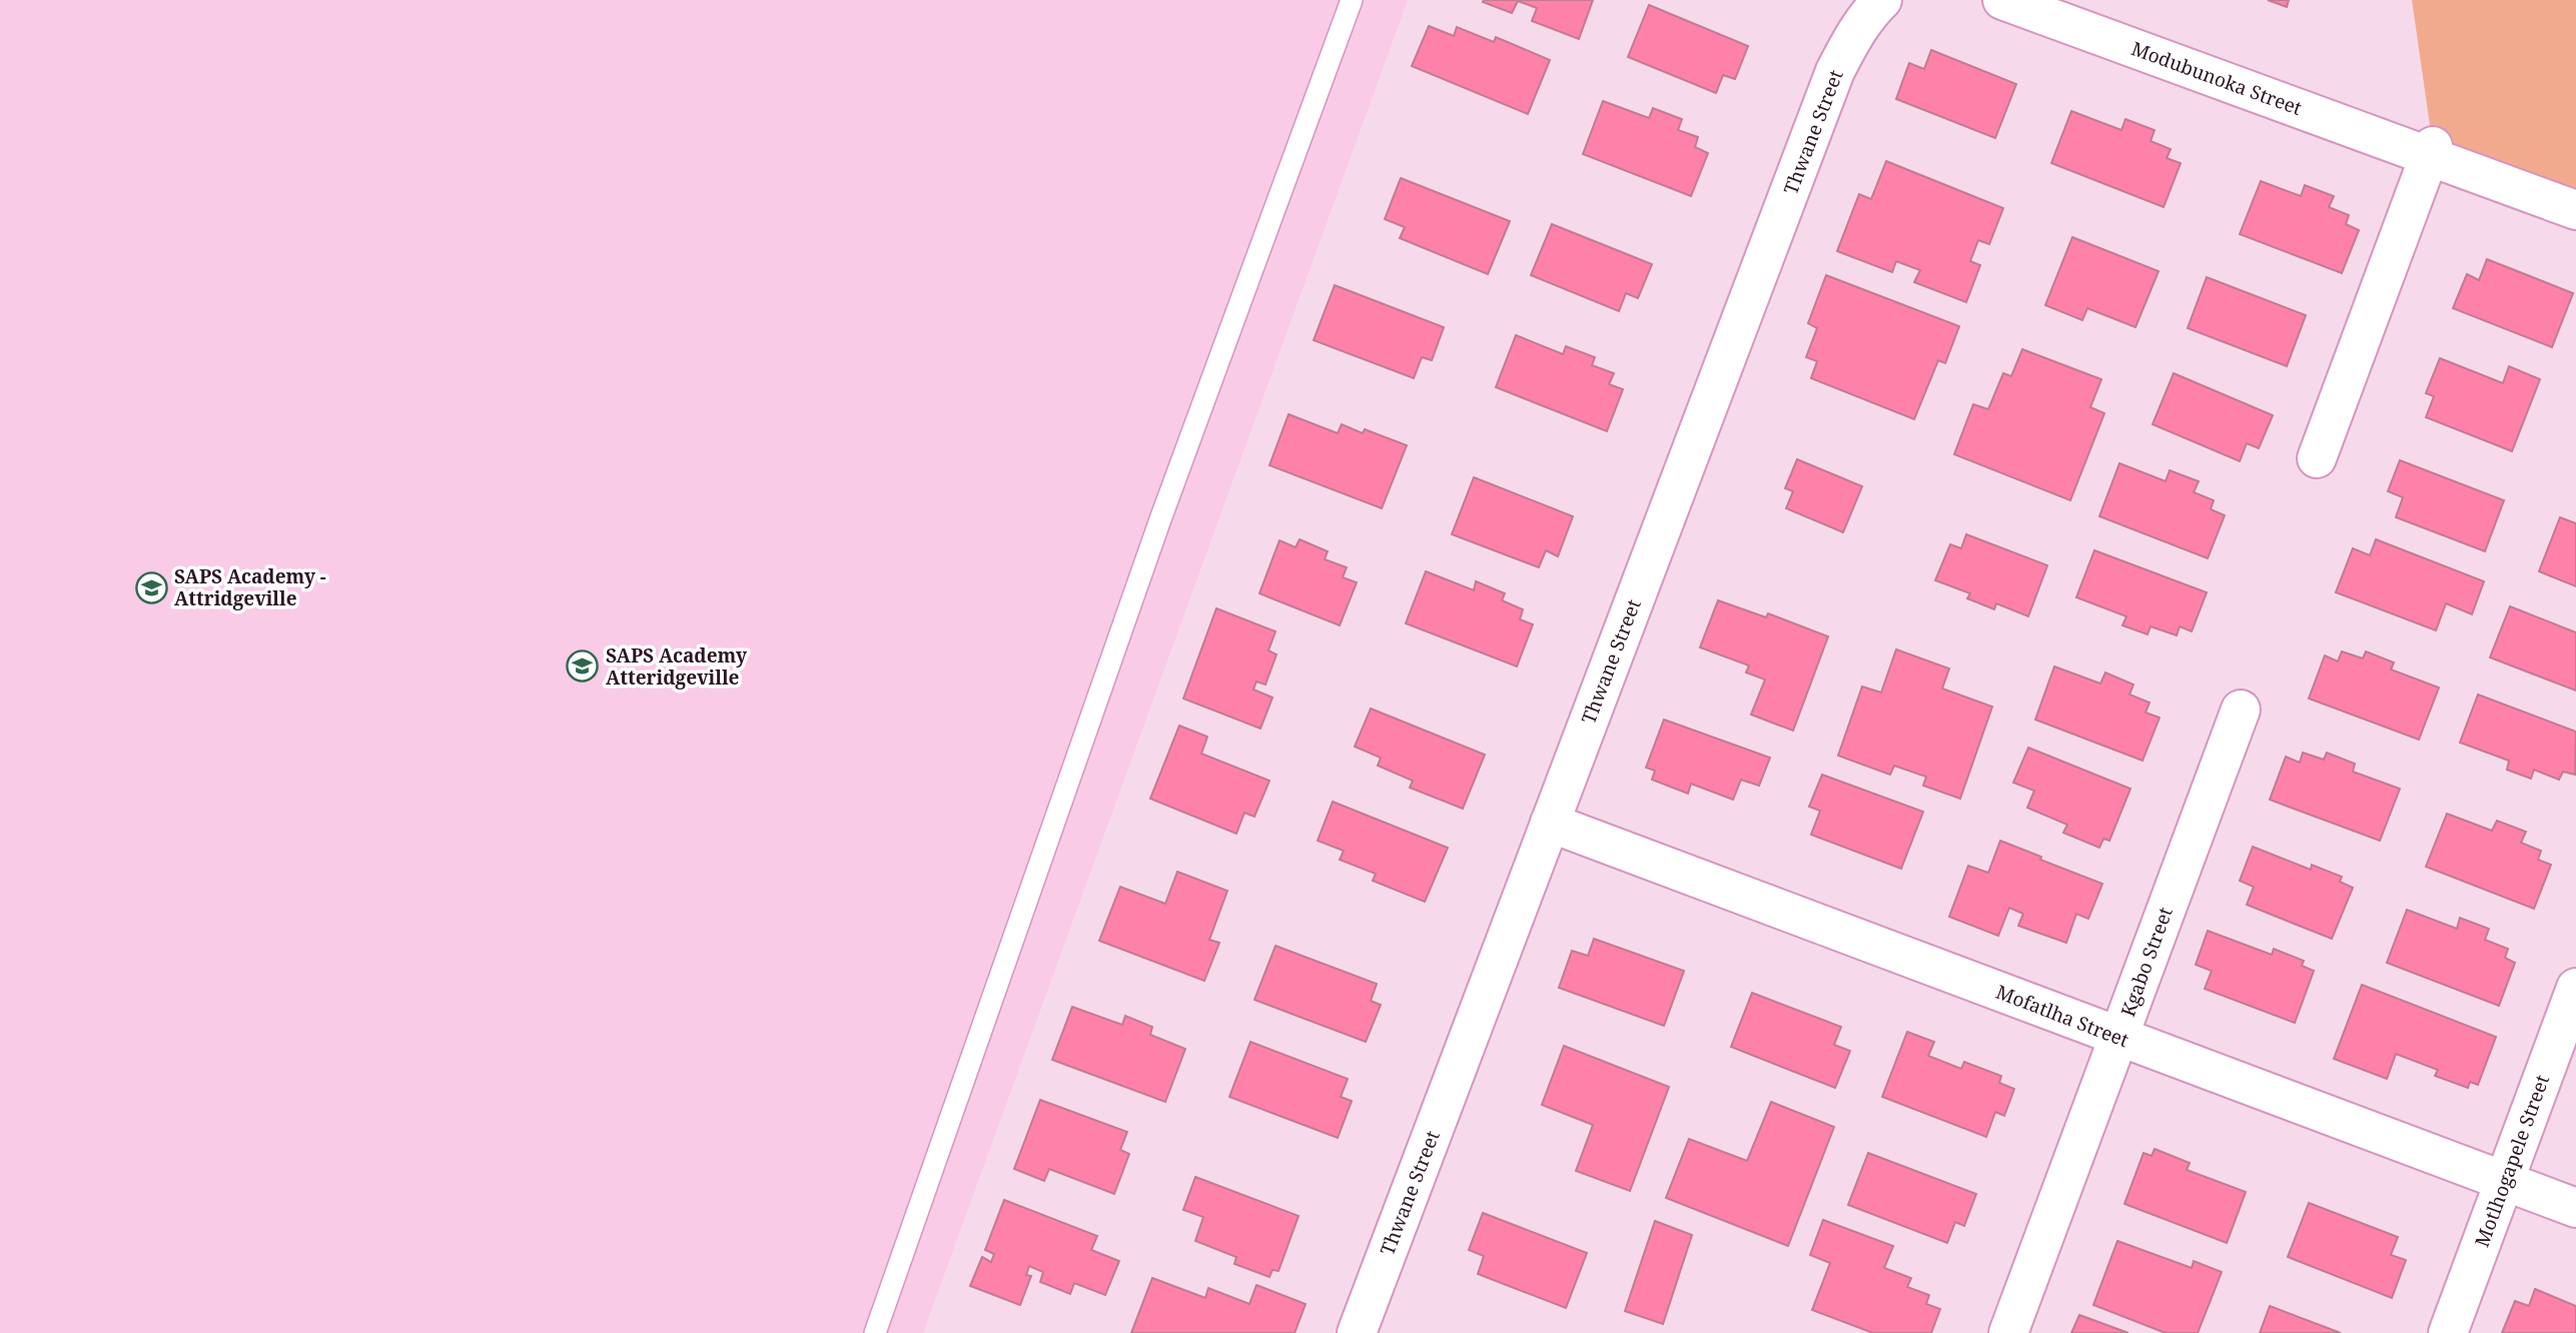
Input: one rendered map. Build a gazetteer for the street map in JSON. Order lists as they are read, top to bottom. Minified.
{"streets":{"street":["Modubunoka Street","Thwane Street","Kgabo Street","Mofatlha Street","Motlhogapele Street"]},"crossings":[["Thwane Street","Mofatlha Street"],["Kgabo Street","Mofatlha Street"],["Mofatlha Street","Motlhogapele Street"]],"places":{"school or university":["SAPS Academy - Attridgeville","SAPS Academy Atteridgeville"]}}
